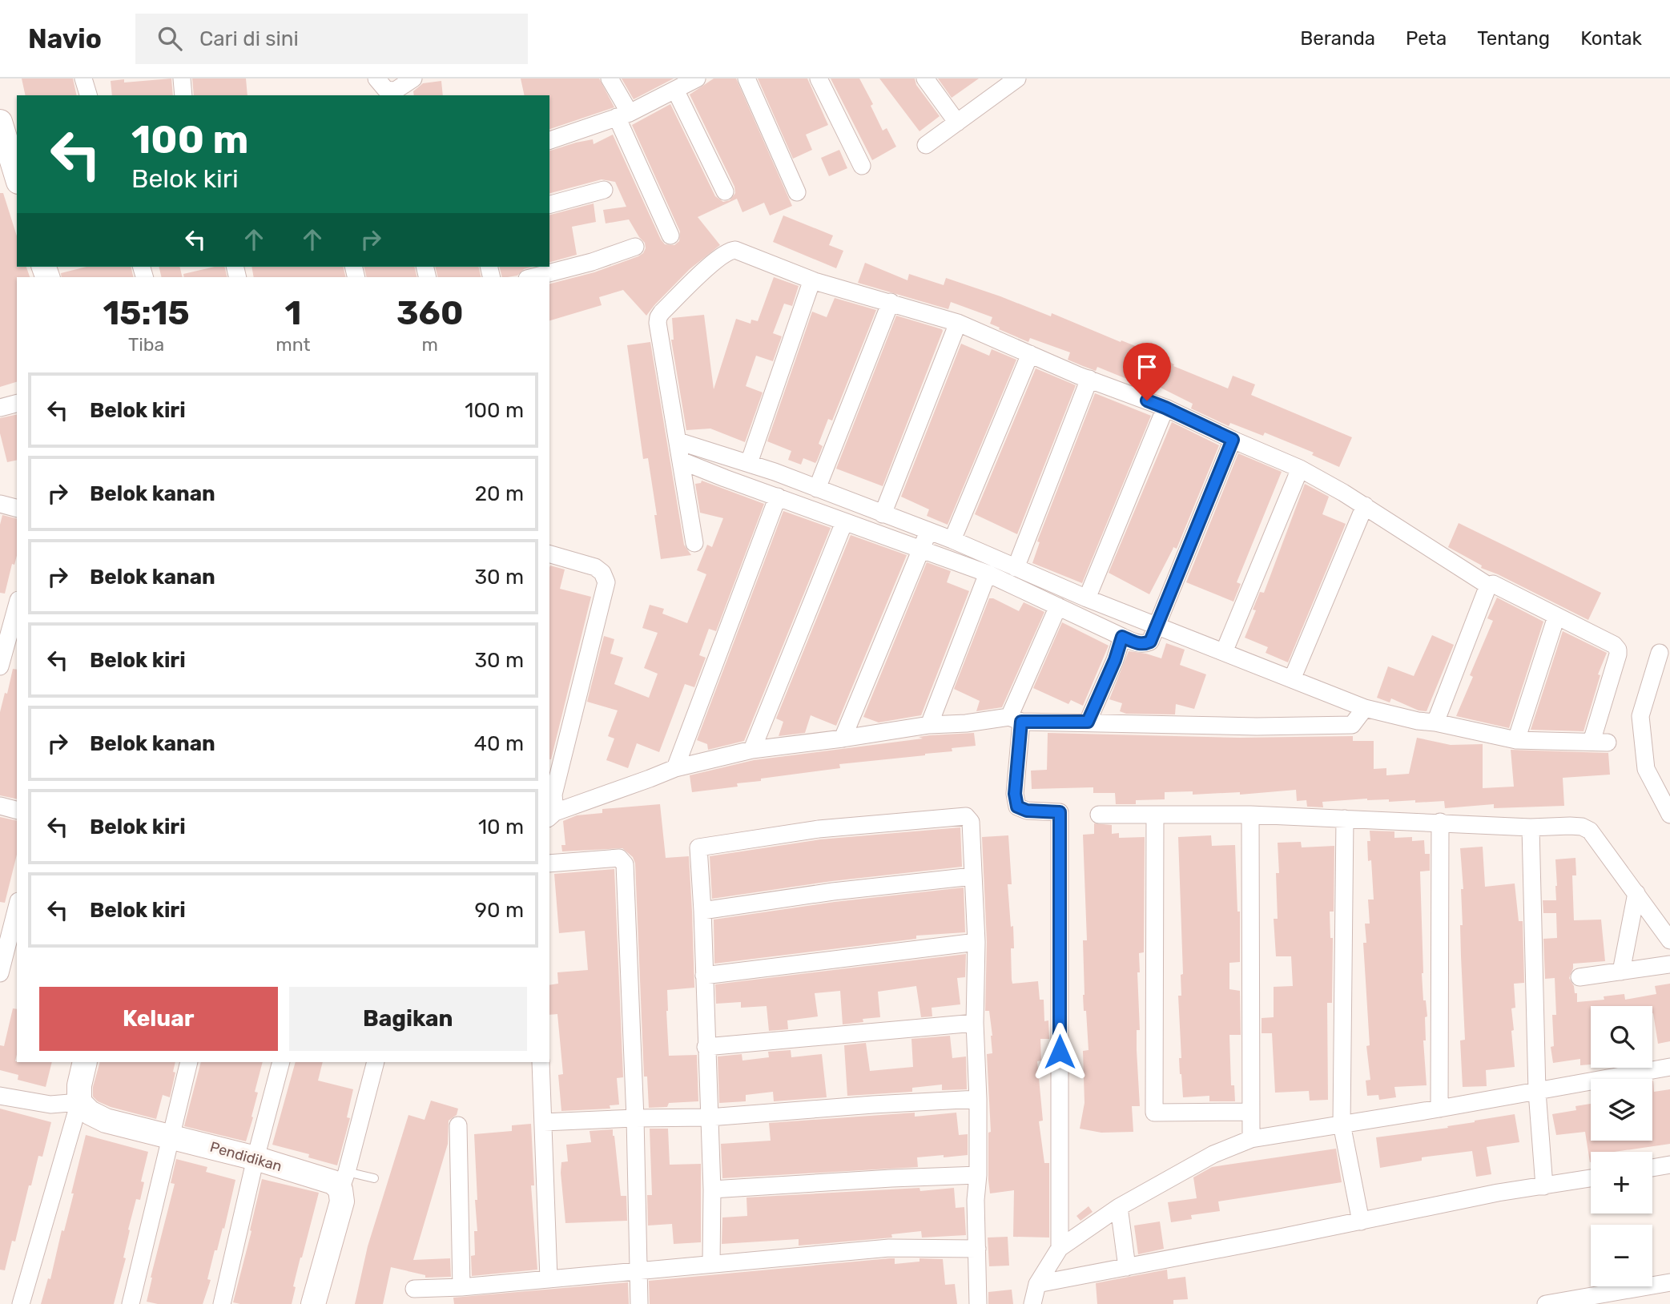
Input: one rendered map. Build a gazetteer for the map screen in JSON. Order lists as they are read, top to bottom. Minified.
{"streets":{"street":["Pendidikan"]},"page":{"header":"Navio","search":"Cari di sini","nav":["Beranda","Peta","Tentang","Kontak"],"turn":["100 m","Belok kiri"],"eta":["15:15","Tiba","1","mnt","360","m"],"list":[{"name":"Belok kiri","value":"100 m"},{"name":"Belok kanan","value":"20 m"},{"name":"Belok kanan","value":"30 m"},{"name":"Belok kiri","value":"30 m"},{"name":"Belok kanan","value":"40 m"},{"name":"Belok kiri","value":"10 m"},{"name":"Belok kiri","value":"90 m"}],"buttons":["Keluar","Bagikan"],"map_buttons":["+","−"]}}
